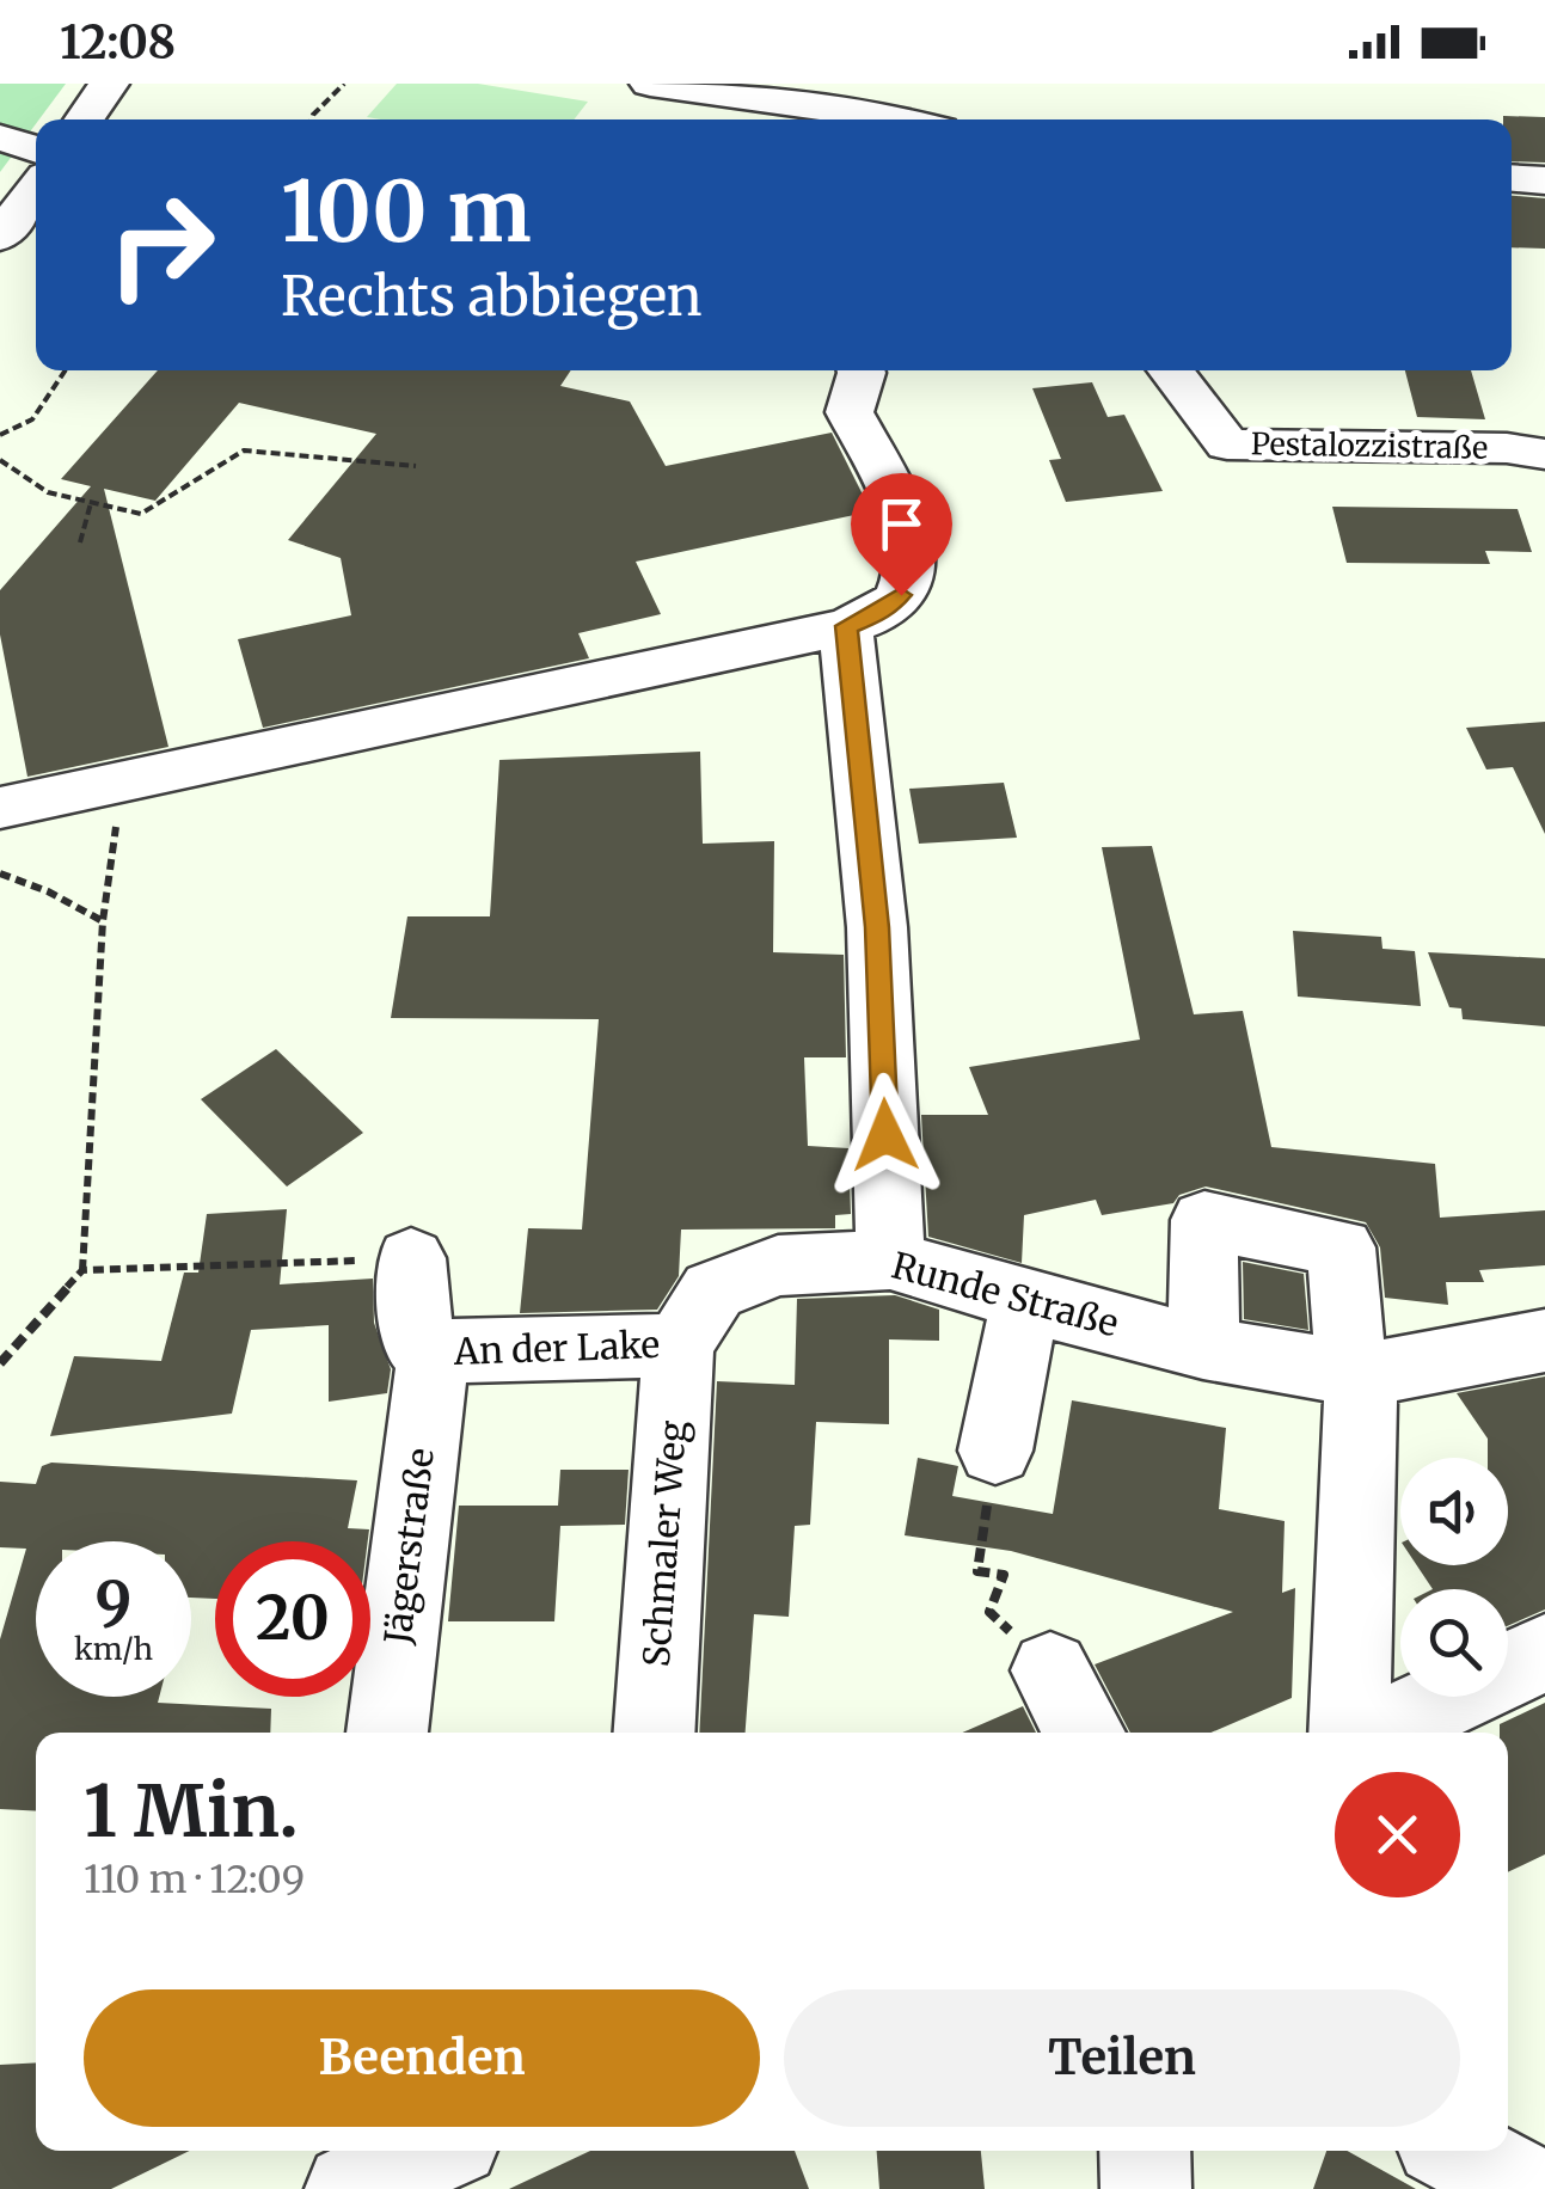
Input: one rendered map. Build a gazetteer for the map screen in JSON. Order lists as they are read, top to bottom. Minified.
{"streets":{"street":["Pestalozzistraße","Runde Straße","An der Lake","Schmaler Weg","Jägerstraße"]},"crossings":[["Runde Straße","An der Lake"],["Runde Straße","Schmaler Weg"],["An der Lake","Schmaler Weg"],["An der Lake","Jägerstraße"]],"page":{"status":"12:08","turn":["100 m","Rechts abbiegen"],"speed":"9 km/h","limit":"20","heading":["1 Min.","110 m · 12:09"],"buttons":["Beenden","Teilen"]}}
